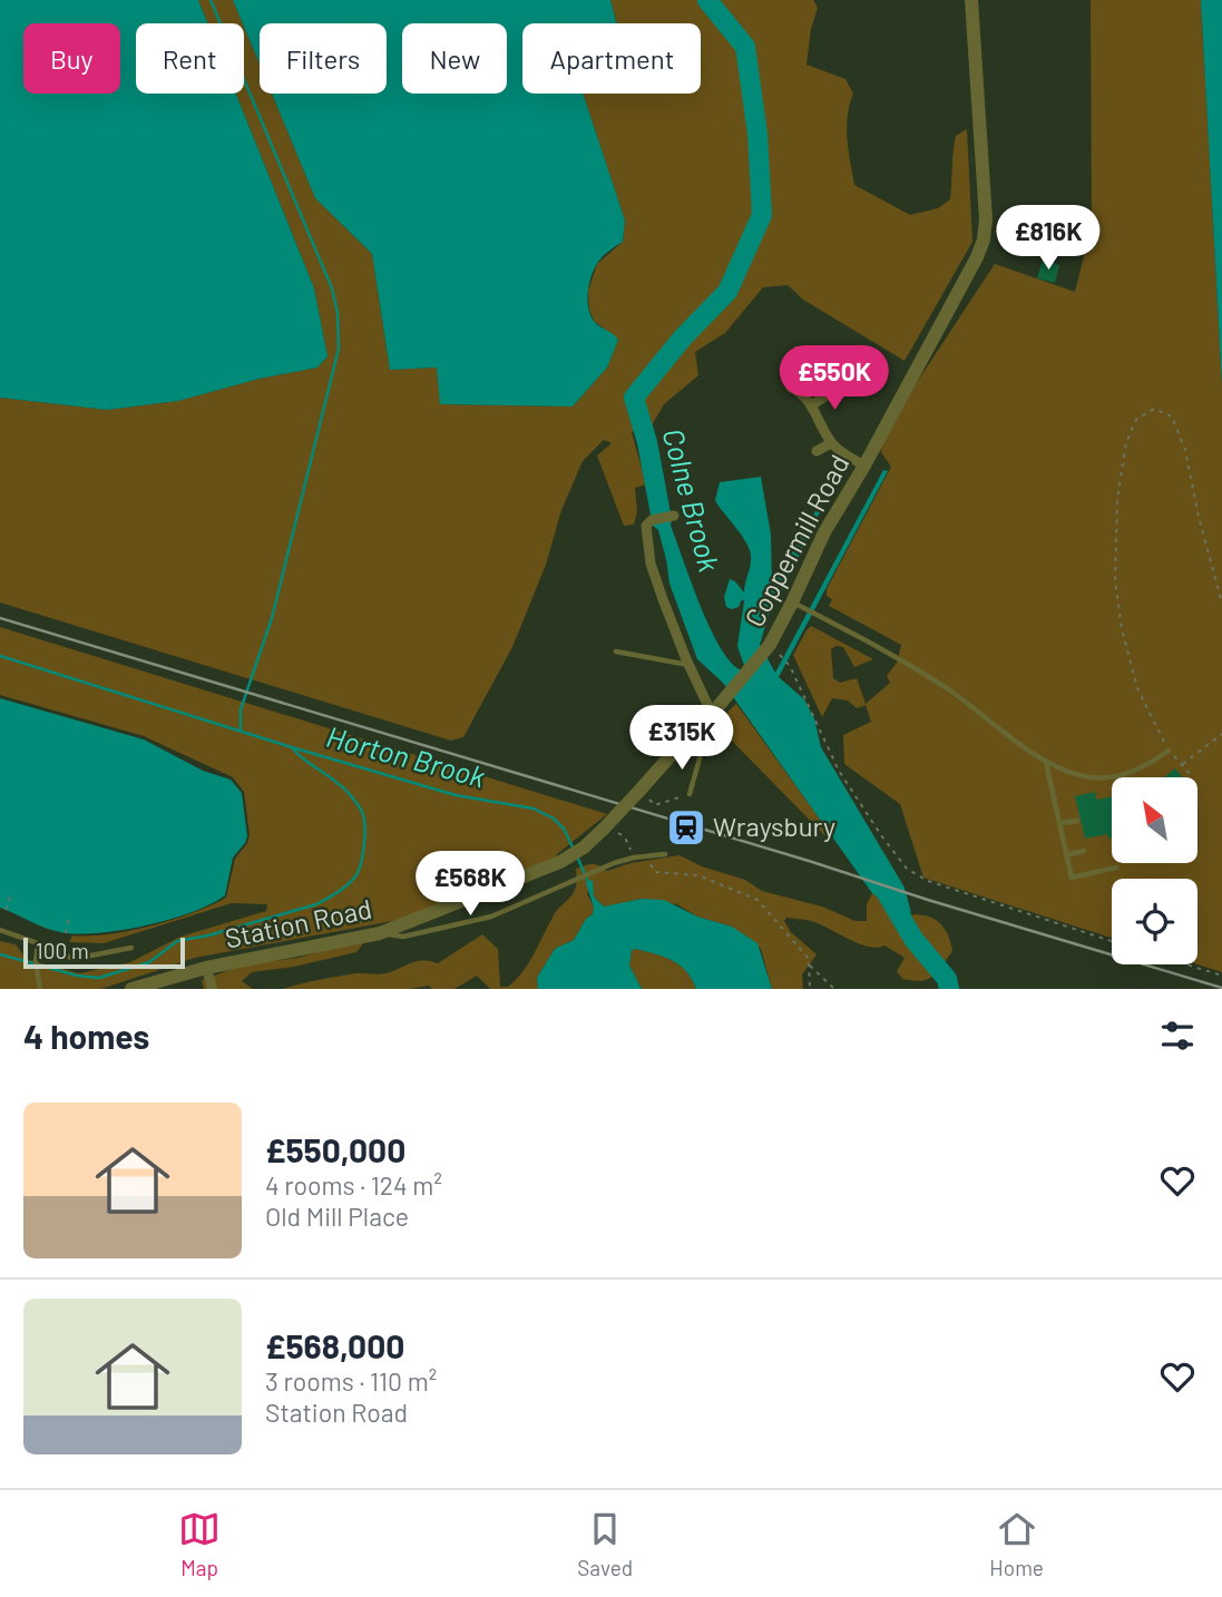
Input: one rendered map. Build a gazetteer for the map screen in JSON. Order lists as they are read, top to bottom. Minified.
{"streets":{"street":["Coppermill Road","Station Road"]},"crossings":[["Coppermill Road","Station Road"]],"water":["Colne Brook","Horton Brook"],"places":{"station":["Wraysbury"]},"scale_bar":"100 m","north":"top left","page":{"chip":["Buy","Rent","Filters","New","Apartment"],"price":["£816K","£550K","£315K","£568K"],"scale":"100 m","heading":"4 homes","list":[{"name":"£550,000","note":"4 rooms · 124 m² · Old Mill Place"},{"name":"£568,000","note":"3 rooms · 110 m² · Station Road"}],"tabs":["Map","Saved","Home"]}}
